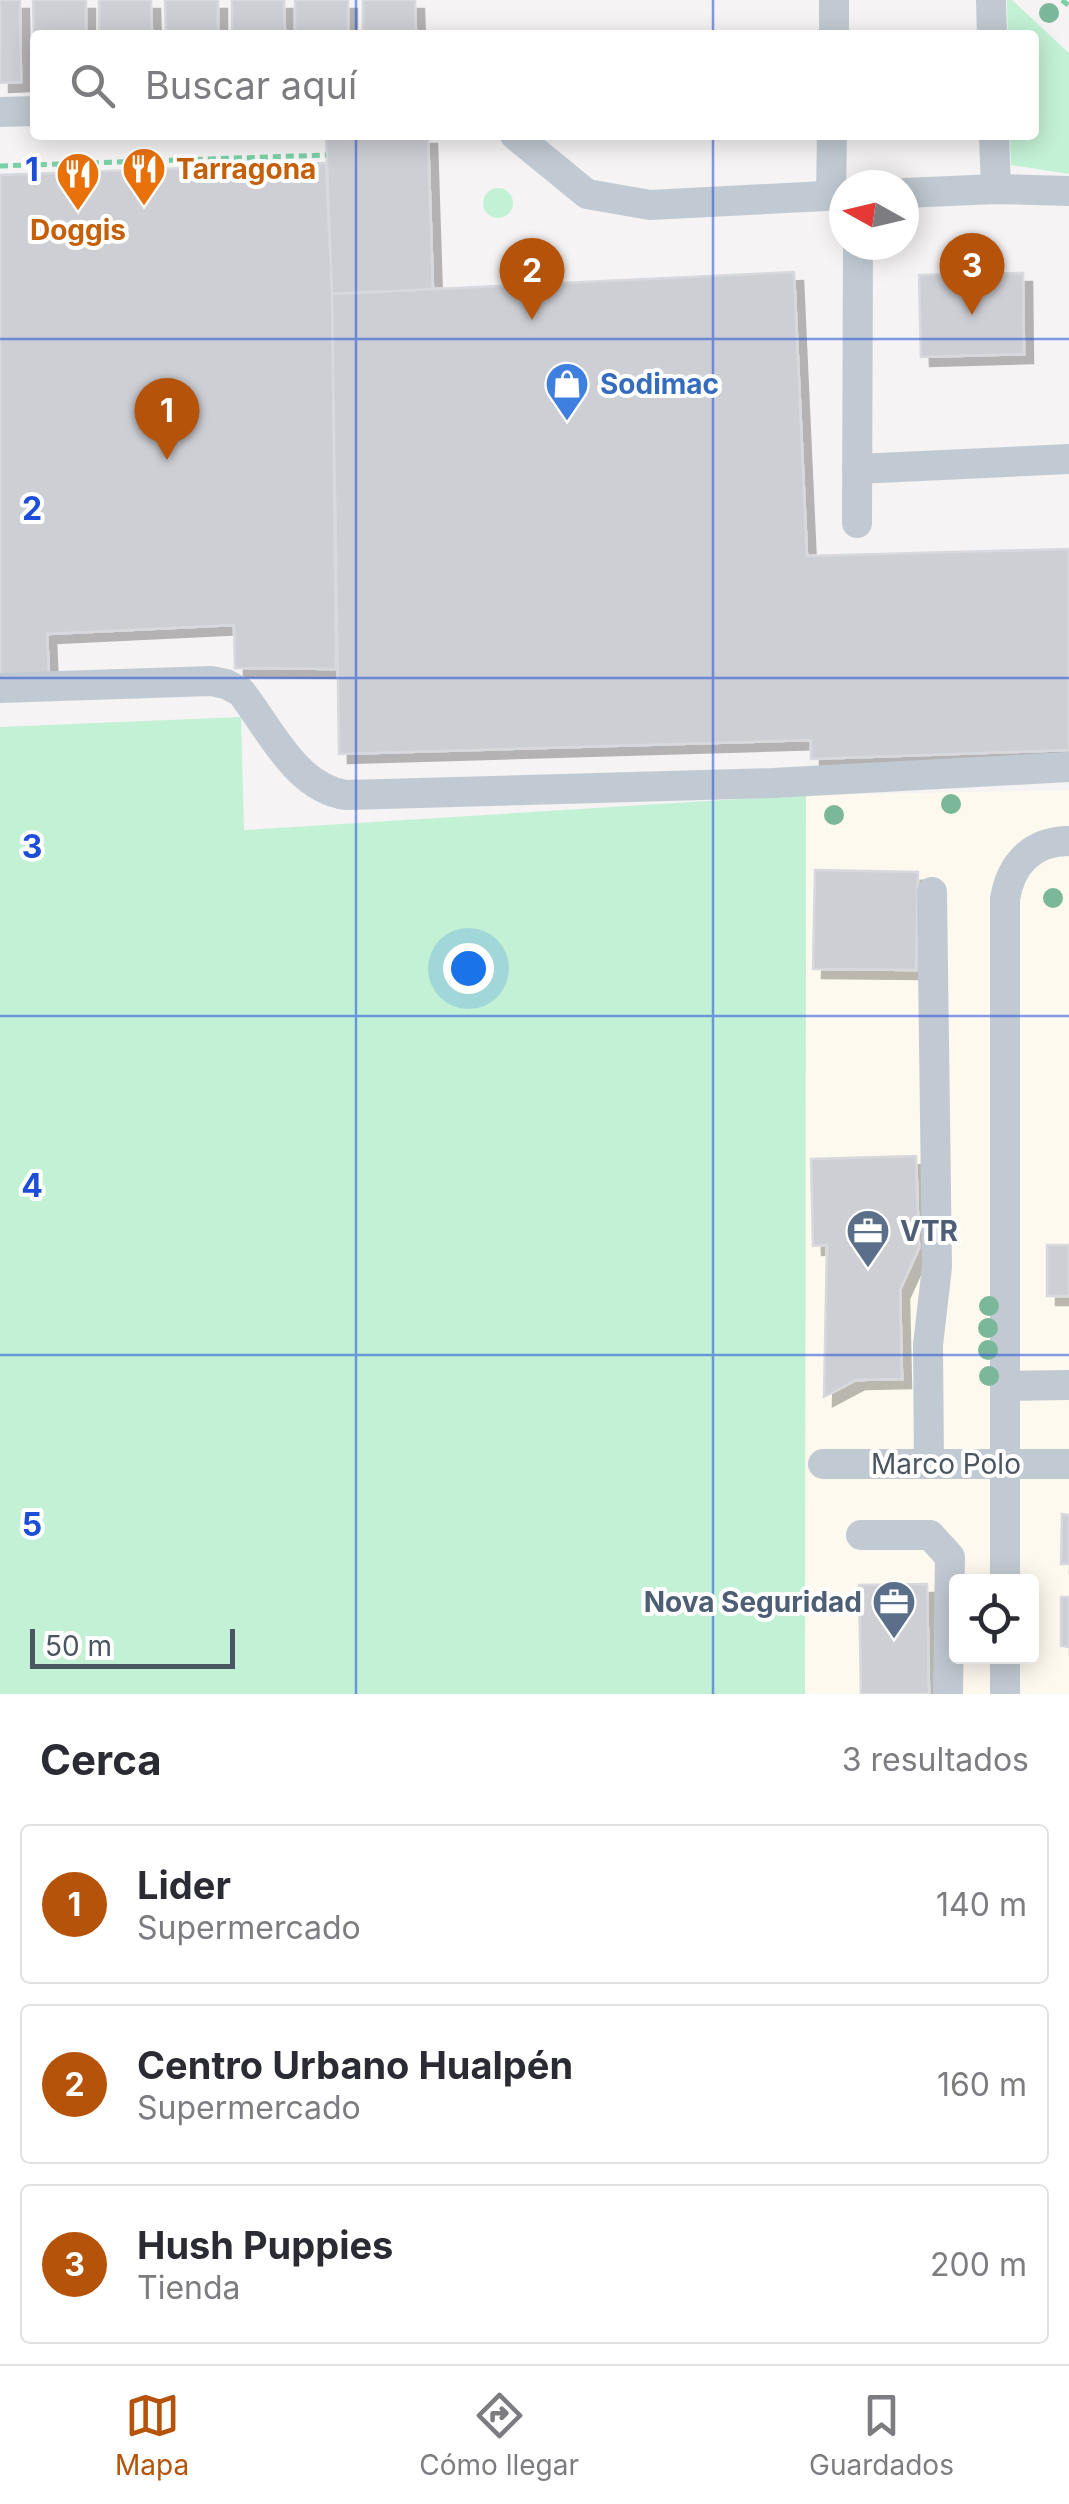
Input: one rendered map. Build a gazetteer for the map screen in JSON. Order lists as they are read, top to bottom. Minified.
{"streets":{"street":["Marco Polo"]},"places":{"restaurant":["Tarragona","Doggis"],"shop":["Sodimac"],"office":["VTR","Nova Seguridad"]},"scale_bar":"50 m","north":"left","page":{"search":"Buscar aquí","pins":["3","2","1"],"scale":"50 m","heading":["Cerca","3 resultados"],"list":[{"mark":"1","name":"Lider","note":"Supermercado","value":"140 m"},{"mark":"2","name":"Centro Urbano Hualpén","note":"Supermercado","value":"160 m"},{"mark":"3","name":"Hush Puppies","note":"Tienda","value":"200 m"}],"nav":["Mapa","Cómo llegar","Guardados"]},"grid":{"rows":["1","2","3","4","5"]}}
